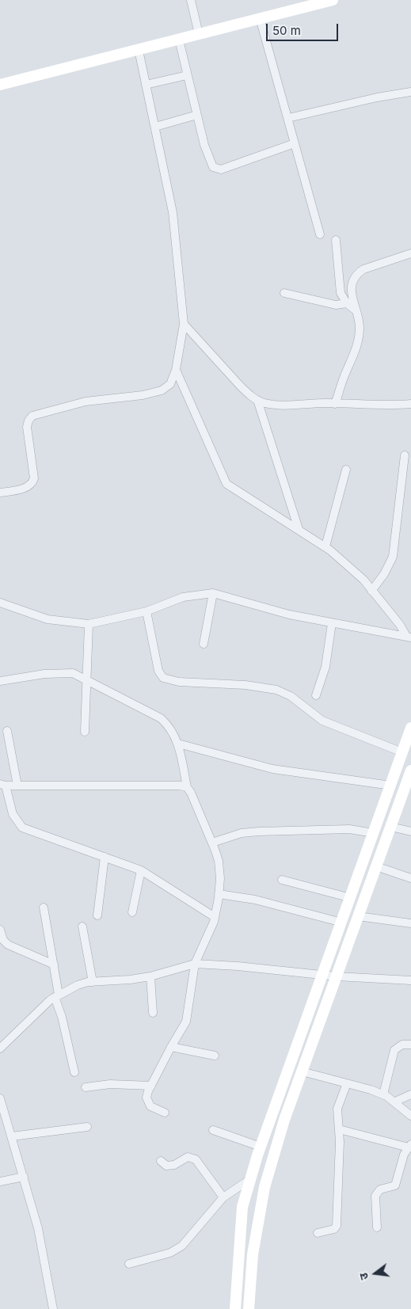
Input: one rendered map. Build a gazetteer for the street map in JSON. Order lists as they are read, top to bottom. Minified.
{"scale_bar":"50 m","north":"left"}
